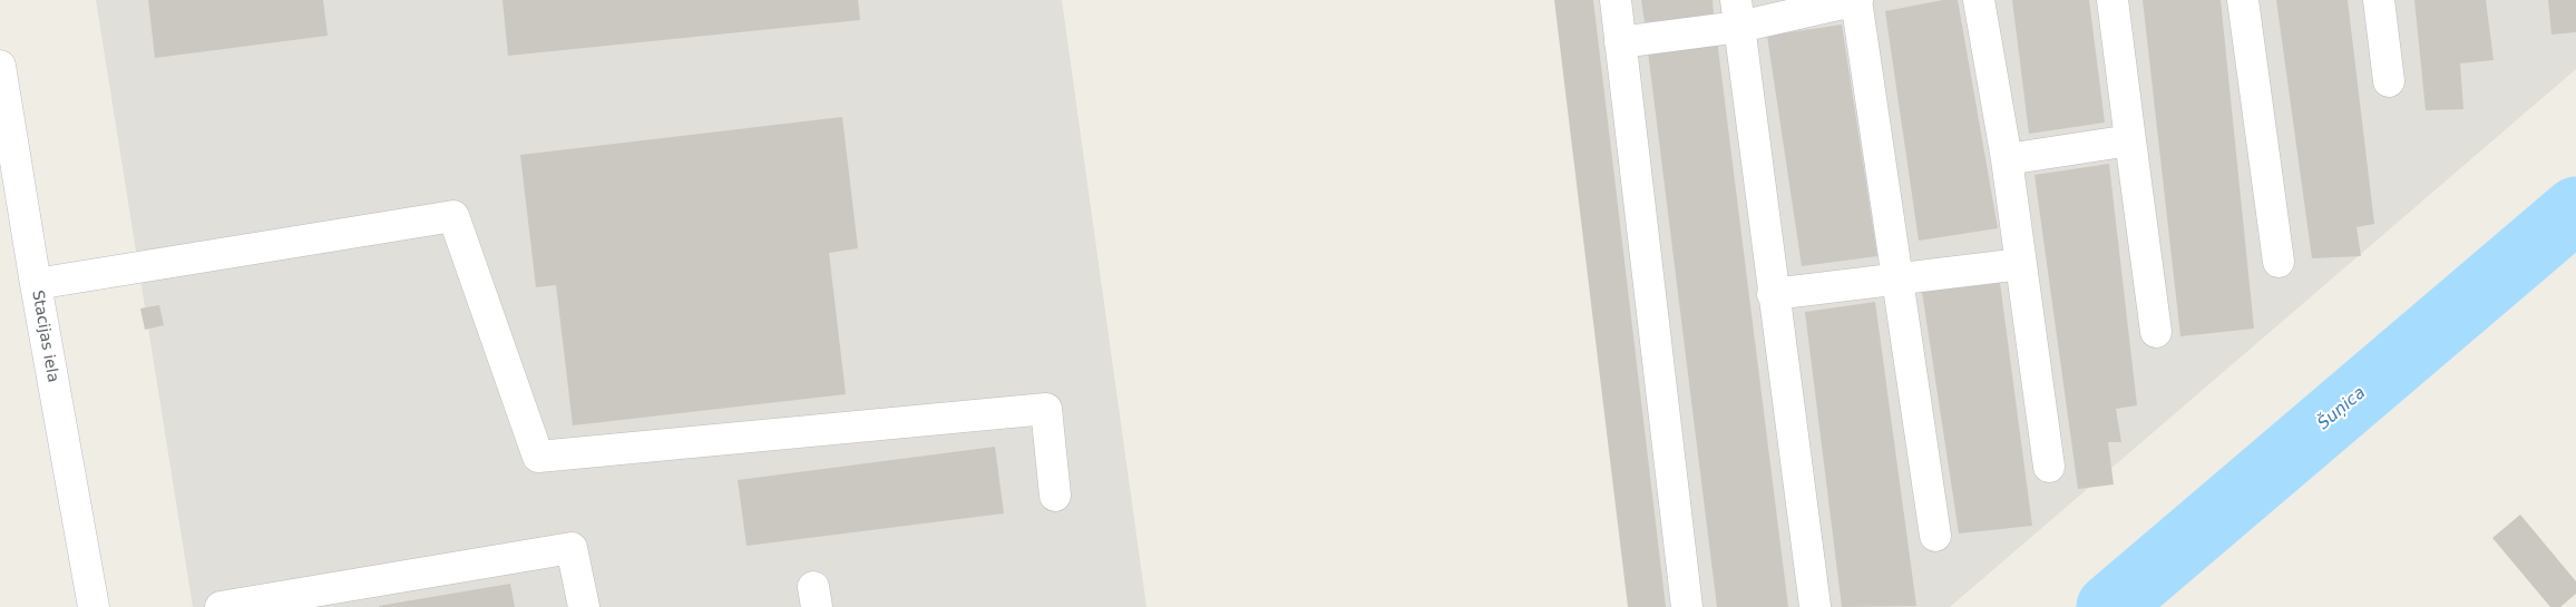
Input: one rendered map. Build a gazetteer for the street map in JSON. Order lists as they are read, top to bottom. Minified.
{"streets":{"street":["Stacijas iela"]},"water":["Šuņica"]}
